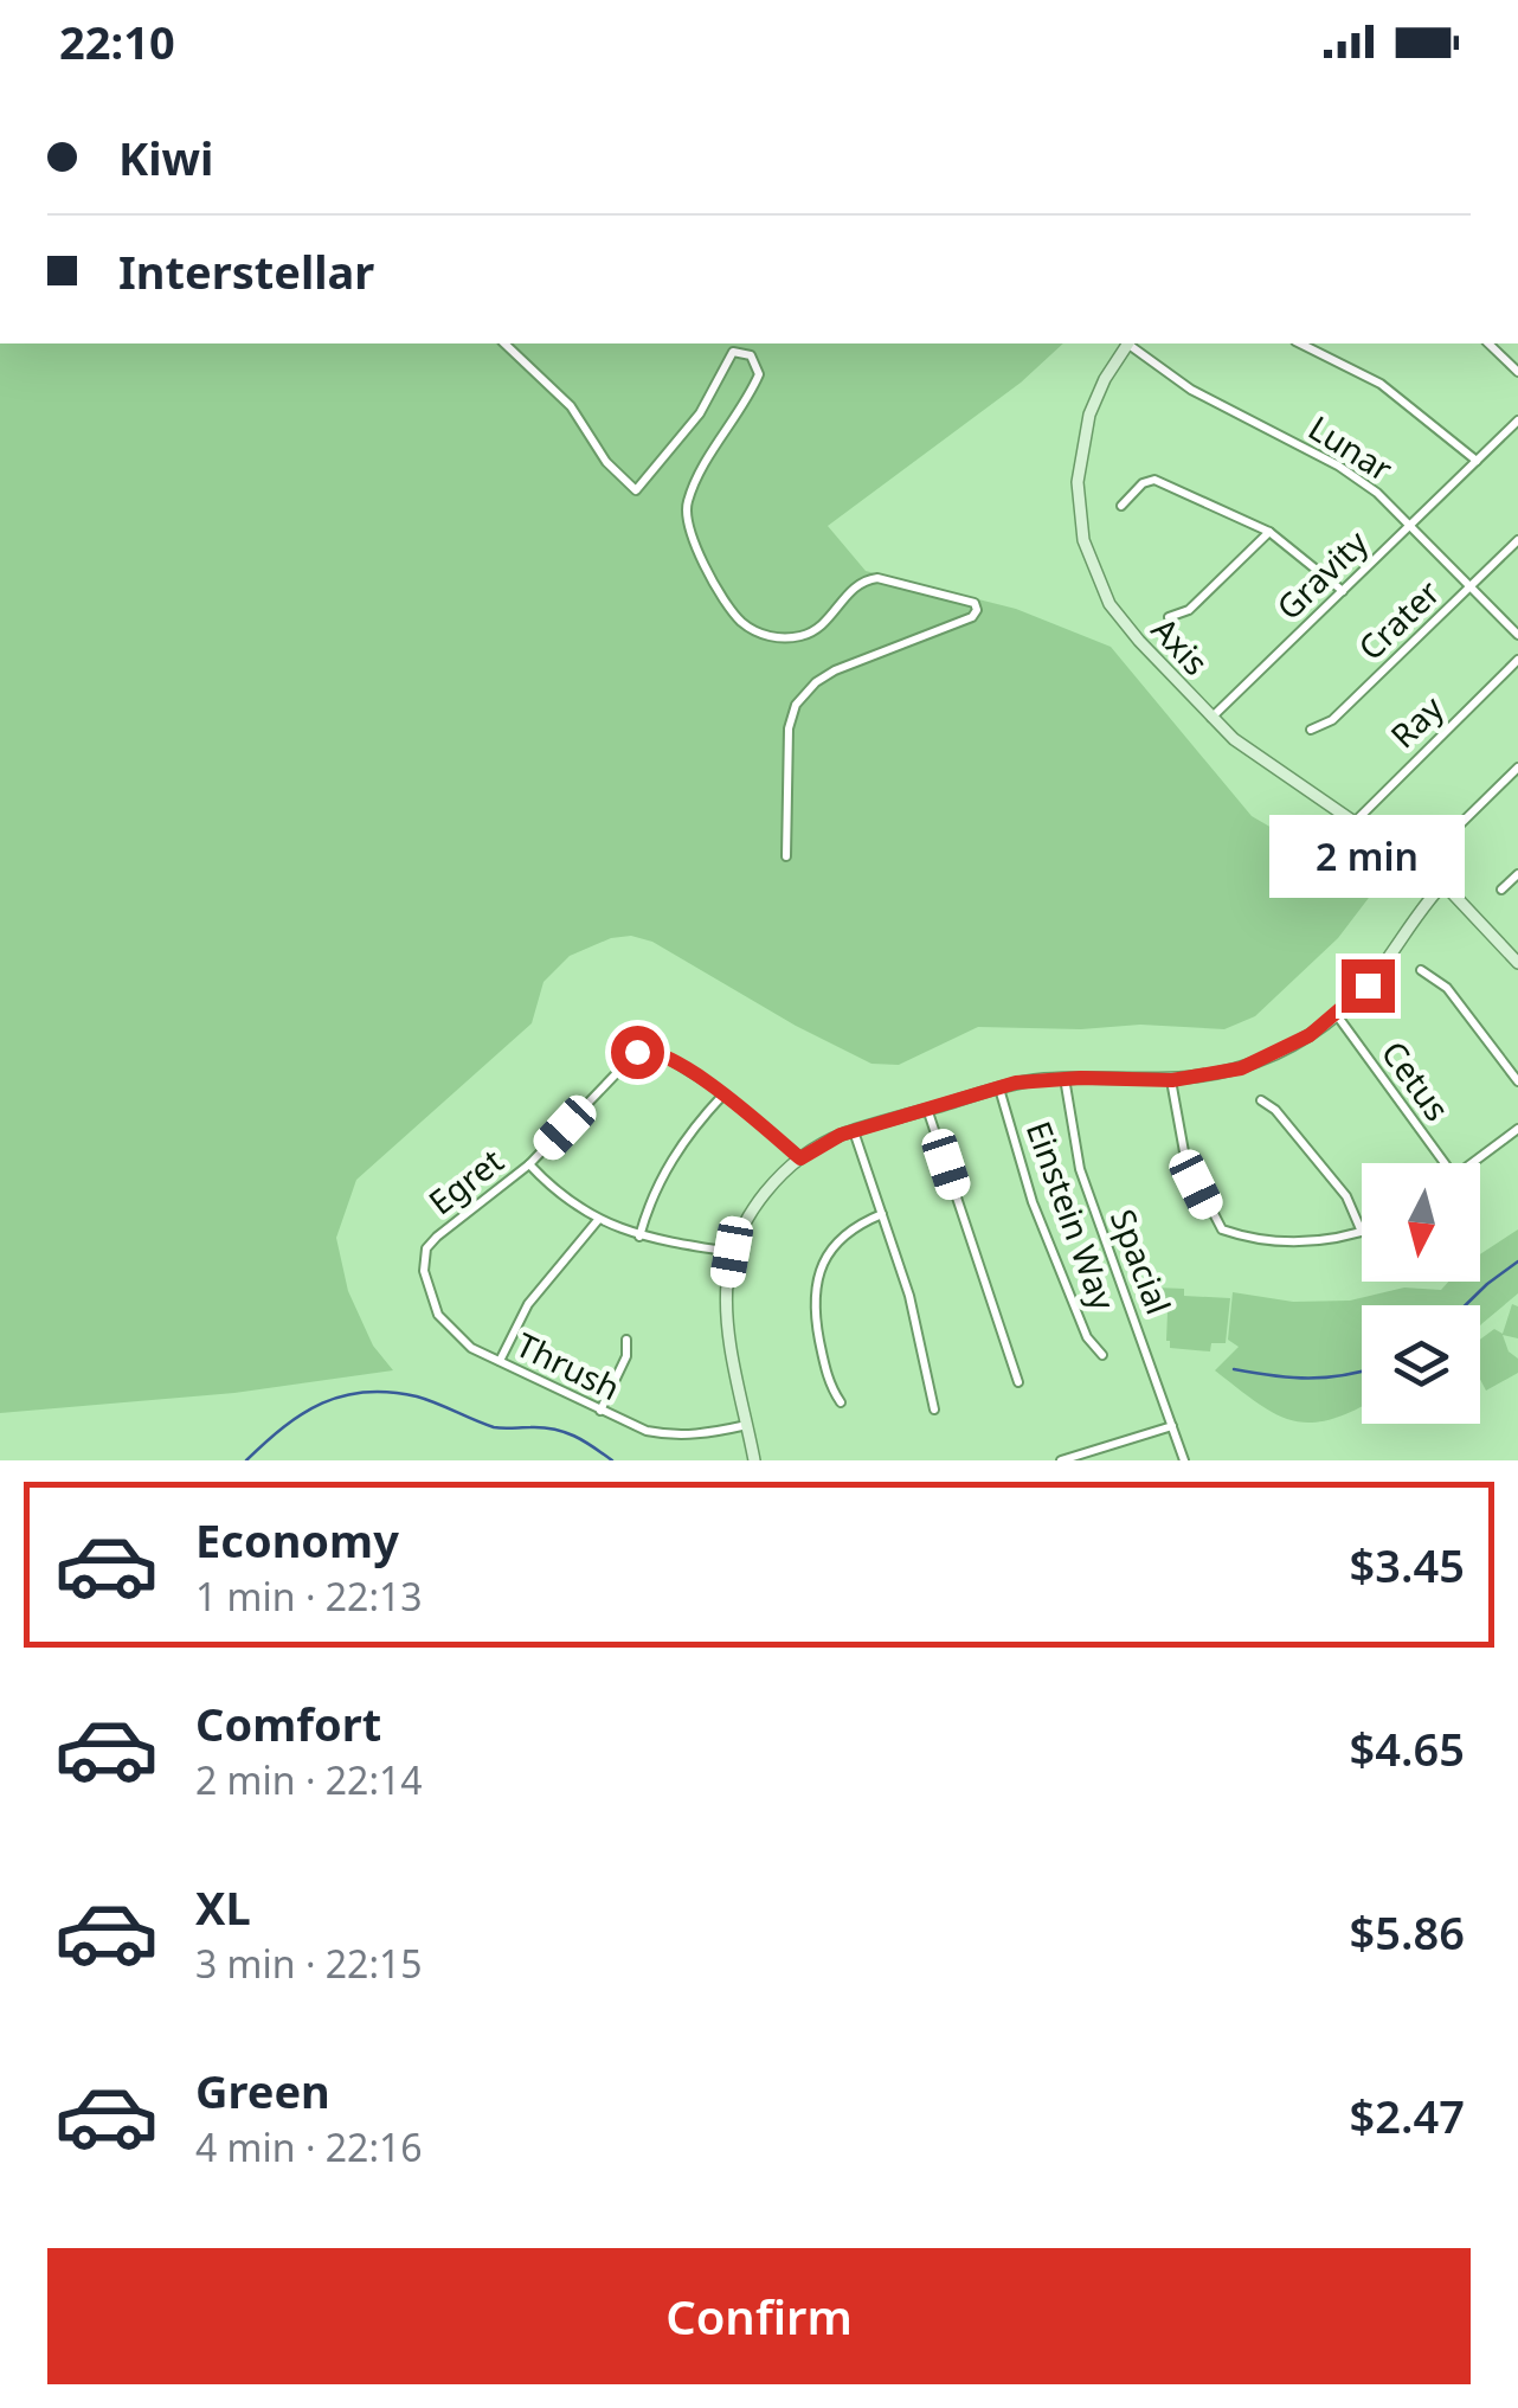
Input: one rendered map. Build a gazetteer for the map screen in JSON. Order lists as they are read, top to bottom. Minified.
{"streets":{"street":["Lunar","Gravity","Crater","Axis","Ray","Cetus","Egret","Einstein Way","Spacial","Thrush"]},"crossings":[["Lunar","Gravity"],["Lunar","Crater"],["Gravity","Axis"],["Axis","Ray"],["Egret","Thrush"]],"north":"bottom","page":{"status":"22:10","banner":["Kiwi","Interstellar"],"bubble":"2 min","list":[{"name":"Economy","note":"1 min · 22:13","value":"$3.45"},{"name":"Comfort","note":"2 min · 22:14","value":"$4.65"},{"name":"XL","note":"3 min · 22:15","value":"$5.86"},{"name":"Green","note":"4 min · 22:16","value":"$2.47"}],"buttons":"Confirm"}}
